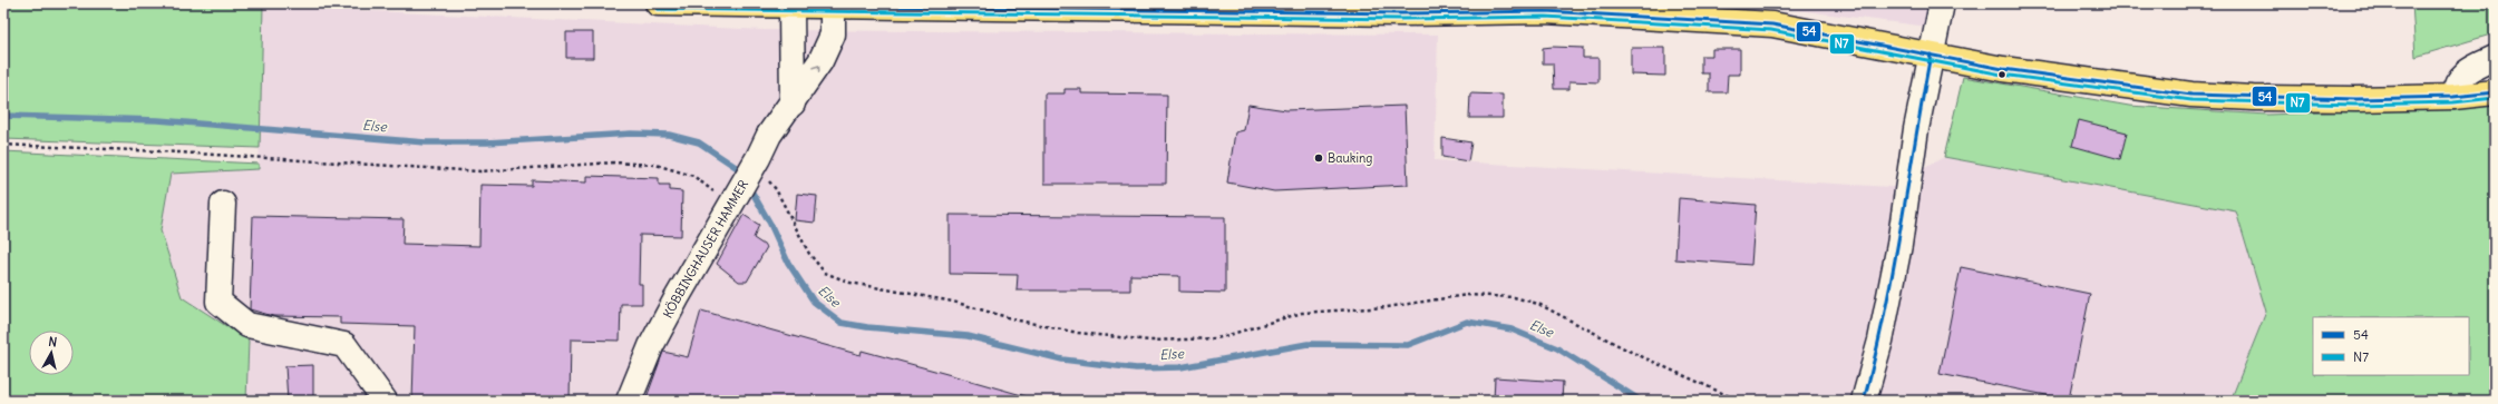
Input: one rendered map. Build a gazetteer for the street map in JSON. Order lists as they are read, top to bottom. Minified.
{"streets":{"street":["KÖBBINGHAUSER HAMMER"]},"water":["Else"],"places":["Bauking"],"lines":["transit line 54","transit line N7"],"legend":["54","N7"],"north":"top"}
